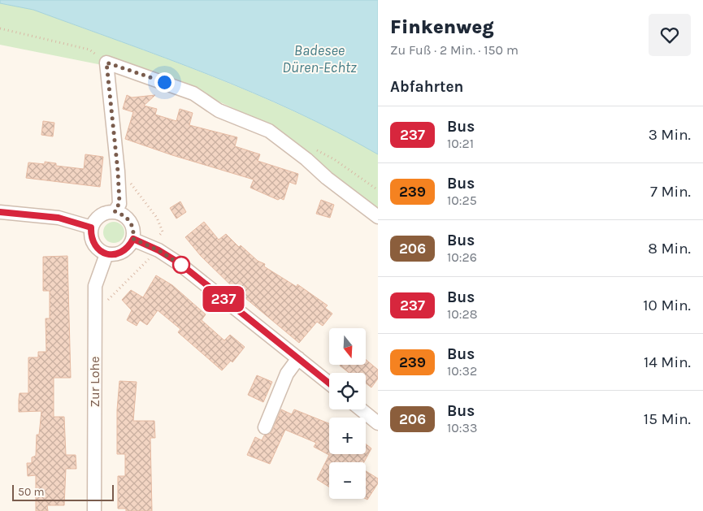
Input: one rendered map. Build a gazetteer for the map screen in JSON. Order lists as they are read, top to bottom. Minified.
{"streets":{"street":["Zur Lohe"]},"water":["Badesee Düren-Echtz"],"lines":["bus line 237"],"scale_bar":"50 m","north":"bottom","page":{"on_map":"237","heading":[["Finkenweg","Zu Fuß · 2 Min. · 150 m"],"Abfahrten"],"list":[{"mark":"237","name":"Bus","note":"10:21","value":"3 Min."},{"mark":"239","name":"Bus","note":"10:25","value":"7 Min."},{"mark":"206","name":"Bus","note":"10:26","value":"8 Min."},{"mark":"237","name":"Bus","note":"10:28","value":"10 Min."},{"mark":"239","name":"Bus","note":"10:32","value":"14 Min."},{"mark":"206","name":"Bus","note":"10:33","value":"15 Min."}],"map_buttons":["+","−"],"scale":"50 m"}}
